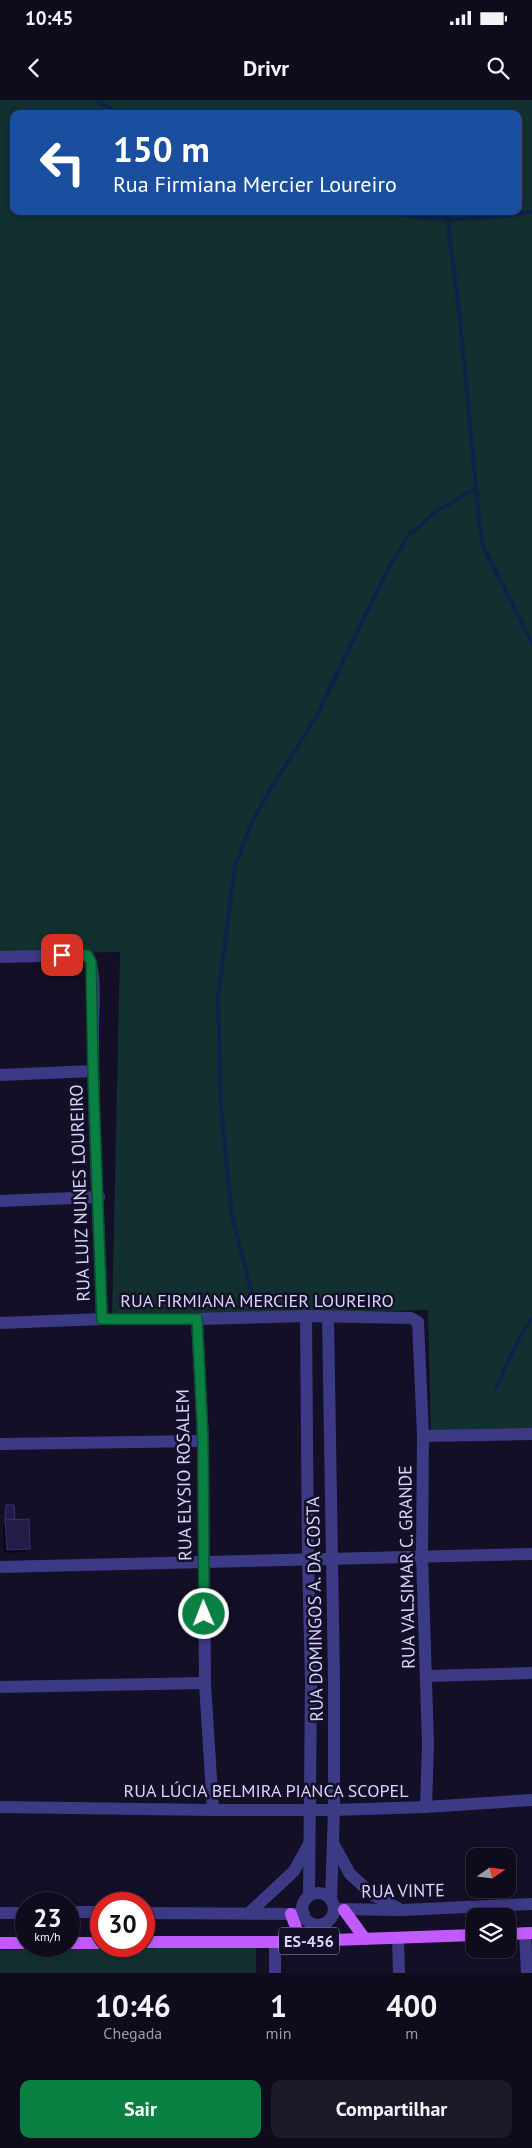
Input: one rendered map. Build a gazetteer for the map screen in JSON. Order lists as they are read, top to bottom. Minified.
{"streets":{"main road":["ES-456"],"street":["RUA LUIZ NUNES LOUREIRO","RUA FIRMIANA MERCIER LOUREIRO","RUA ELYSIO ROSALEM","RUA VALSIMAR C. GRANDE","RUA DOMINGOS A. DA COSTA","RUA LÚCIA BELMIRA PIANCA SCOPEL","RUA VINTE"]},"crossings":[["RUA LUIZ NUNES LOUREIRO","RUA FIRMIANA MERCIER LOUREIRO"],["RUA FIRMIANA MERCIER LOUREIRO","RUA ELYSIO ROSALEM"],["RUA FIRMIANA MERCIER LOUREIRO","RUA VALSIMAR C. GRANDE"],["RUA FIRMIANA MERCIER LOUREIRO","RUA DOMINGOS A. DA COSTA"],["RUA ELYSIO ROSALEM","RUA LÚCIA BELMIRA PIANCA SCOPEL"],["RUA VALSIMAR C. GRANDE","RUA LÚCIA BELMIRA PIANCA SCOPEL"],["RUA DOMINGOS A. DA COSTA","RUA LÚCIA BELMIRA PIANCA SCOPEL"],["RUA DOMINGOS A. DA COSTA","RUA VINTE"]],"north":"right","page":{"status":"10:45","header":"Drivr","turn":["150 m","Rua Firmiana Mercier Loureiro"],"speed":"23 km/h","limit":"30","eta":["10:46","Chegada","1","min","400","m"],"buttons":["Sair","Compartilhar"]}}
